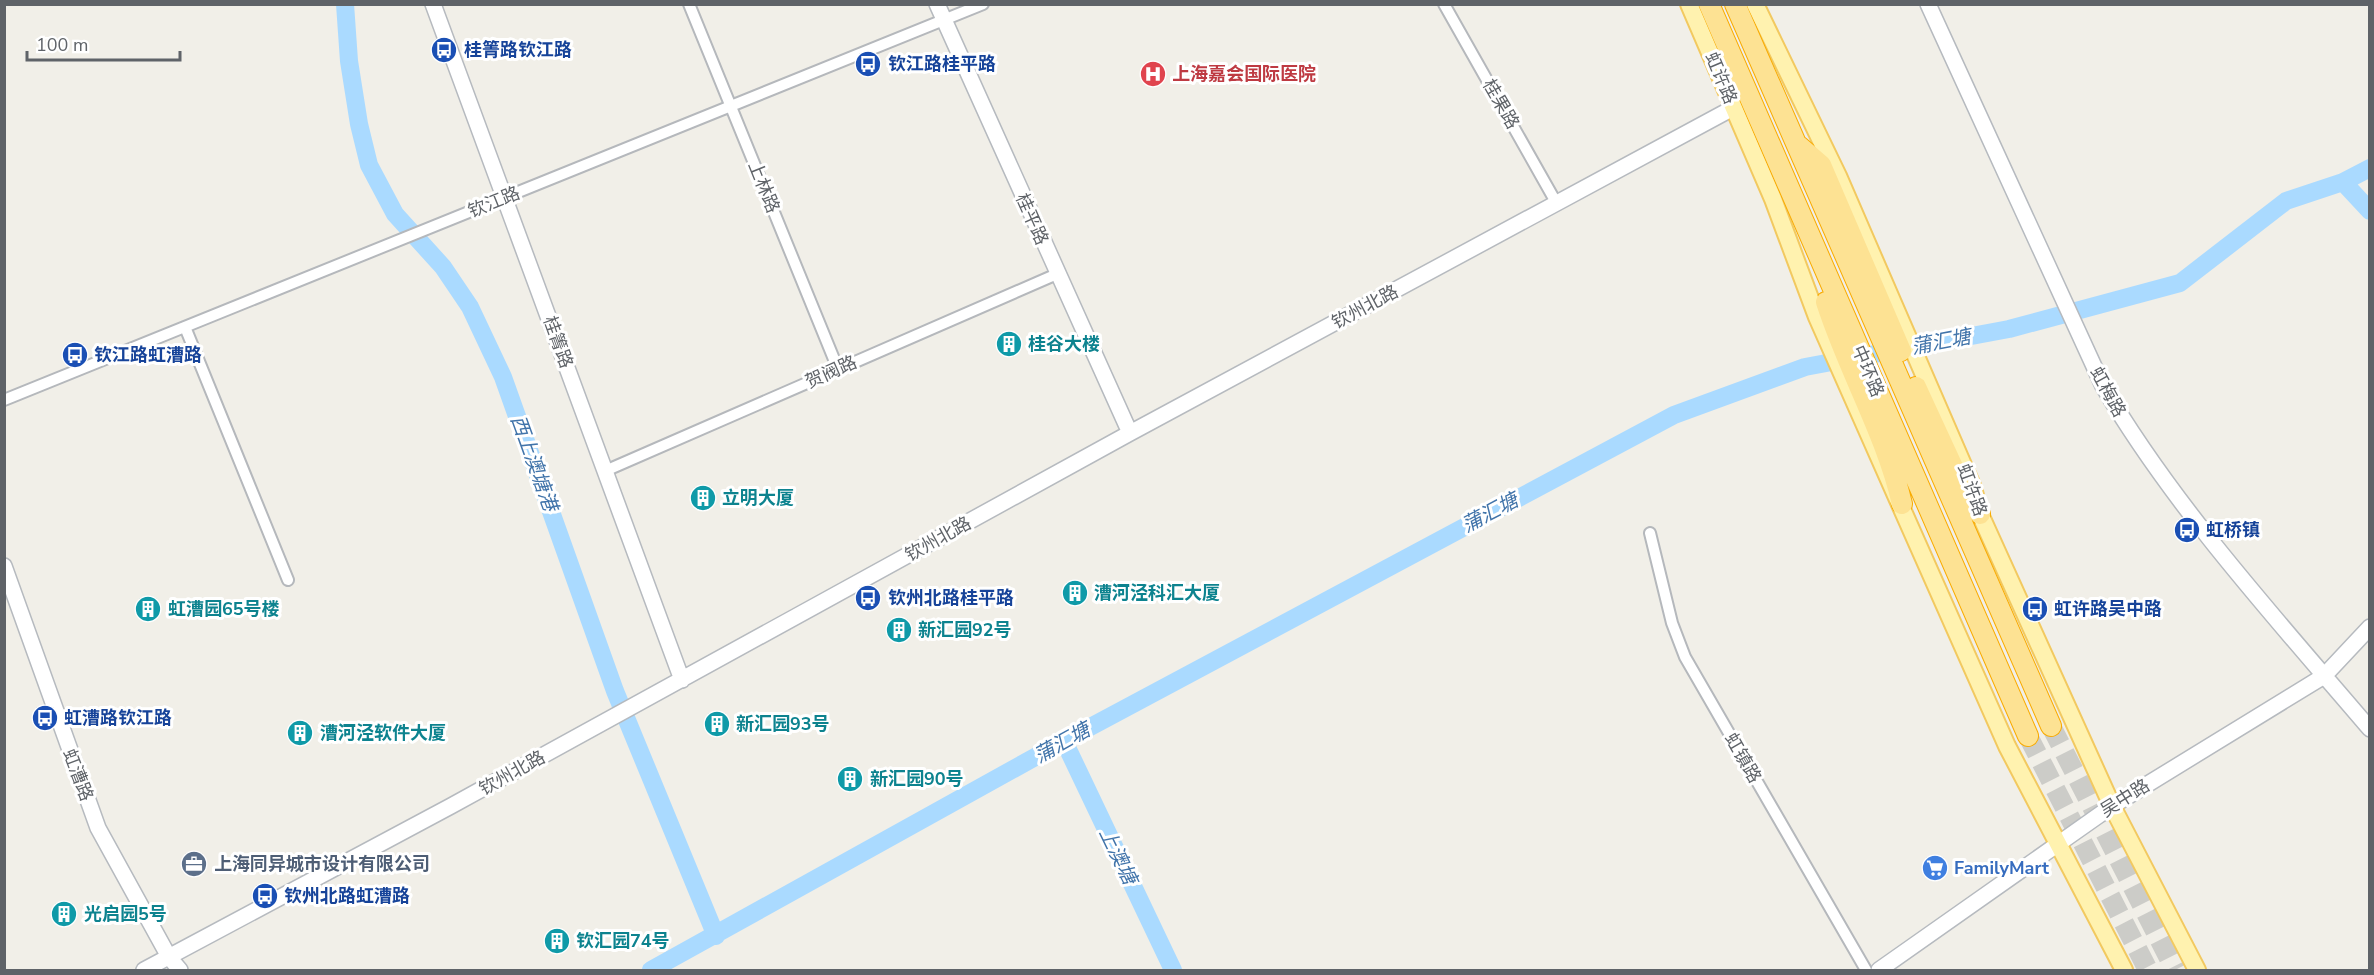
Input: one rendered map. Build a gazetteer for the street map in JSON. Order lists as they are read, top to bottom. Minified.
{"streets":{"highway":["中环路"],"main road":["虹许路"],"street":["桂果路","上林路","钦江路","桂平路","钦州北路","桂箐路","贺阀路","虹梅路","虹镇路","虹漕路","吴中路"]},"crossings":[["虹许路","钦州北路"],["虹许路","中环路"],["虹许路","吴中路"],["桂果路","钦州北路"],["上林路","钦江路"],["上林路","贺阀路"],["钦江路","桂平路"],["钦江路","桂箐路"],["桂平路","钦州北路"],["桂平路","贺阀路"],["钦州北路","桂箐路"],["钦州北路","虹漕路"],["桂箐路","贺阀路"],["虹梅路","吴中路"]],"water":["蒲汇塘","西上澳塘港","上澳塘"],"places":{"bus stop":["桂箐路钦江路","钦江路桂平路","钦江路虹漕路","虹桥镇","钦州北路桂平路","虹许路吴中路","虹漕路钦江路","钦州北路虹漕路"],"hospital":["上海嘉会国际医院"],"building":["桂谷大楼","立明大厦","漕河泾科汇大厦","虹漕园65号楼","新汇园92号","新汇园93号","漕河泾软件大厦","新汇园90号","光启园5号","钦汇园74号"],"office":["上海同异城市设计有限公司"],"supermarket":["FamilyMart"]},"scale_bar":"100 m"}
